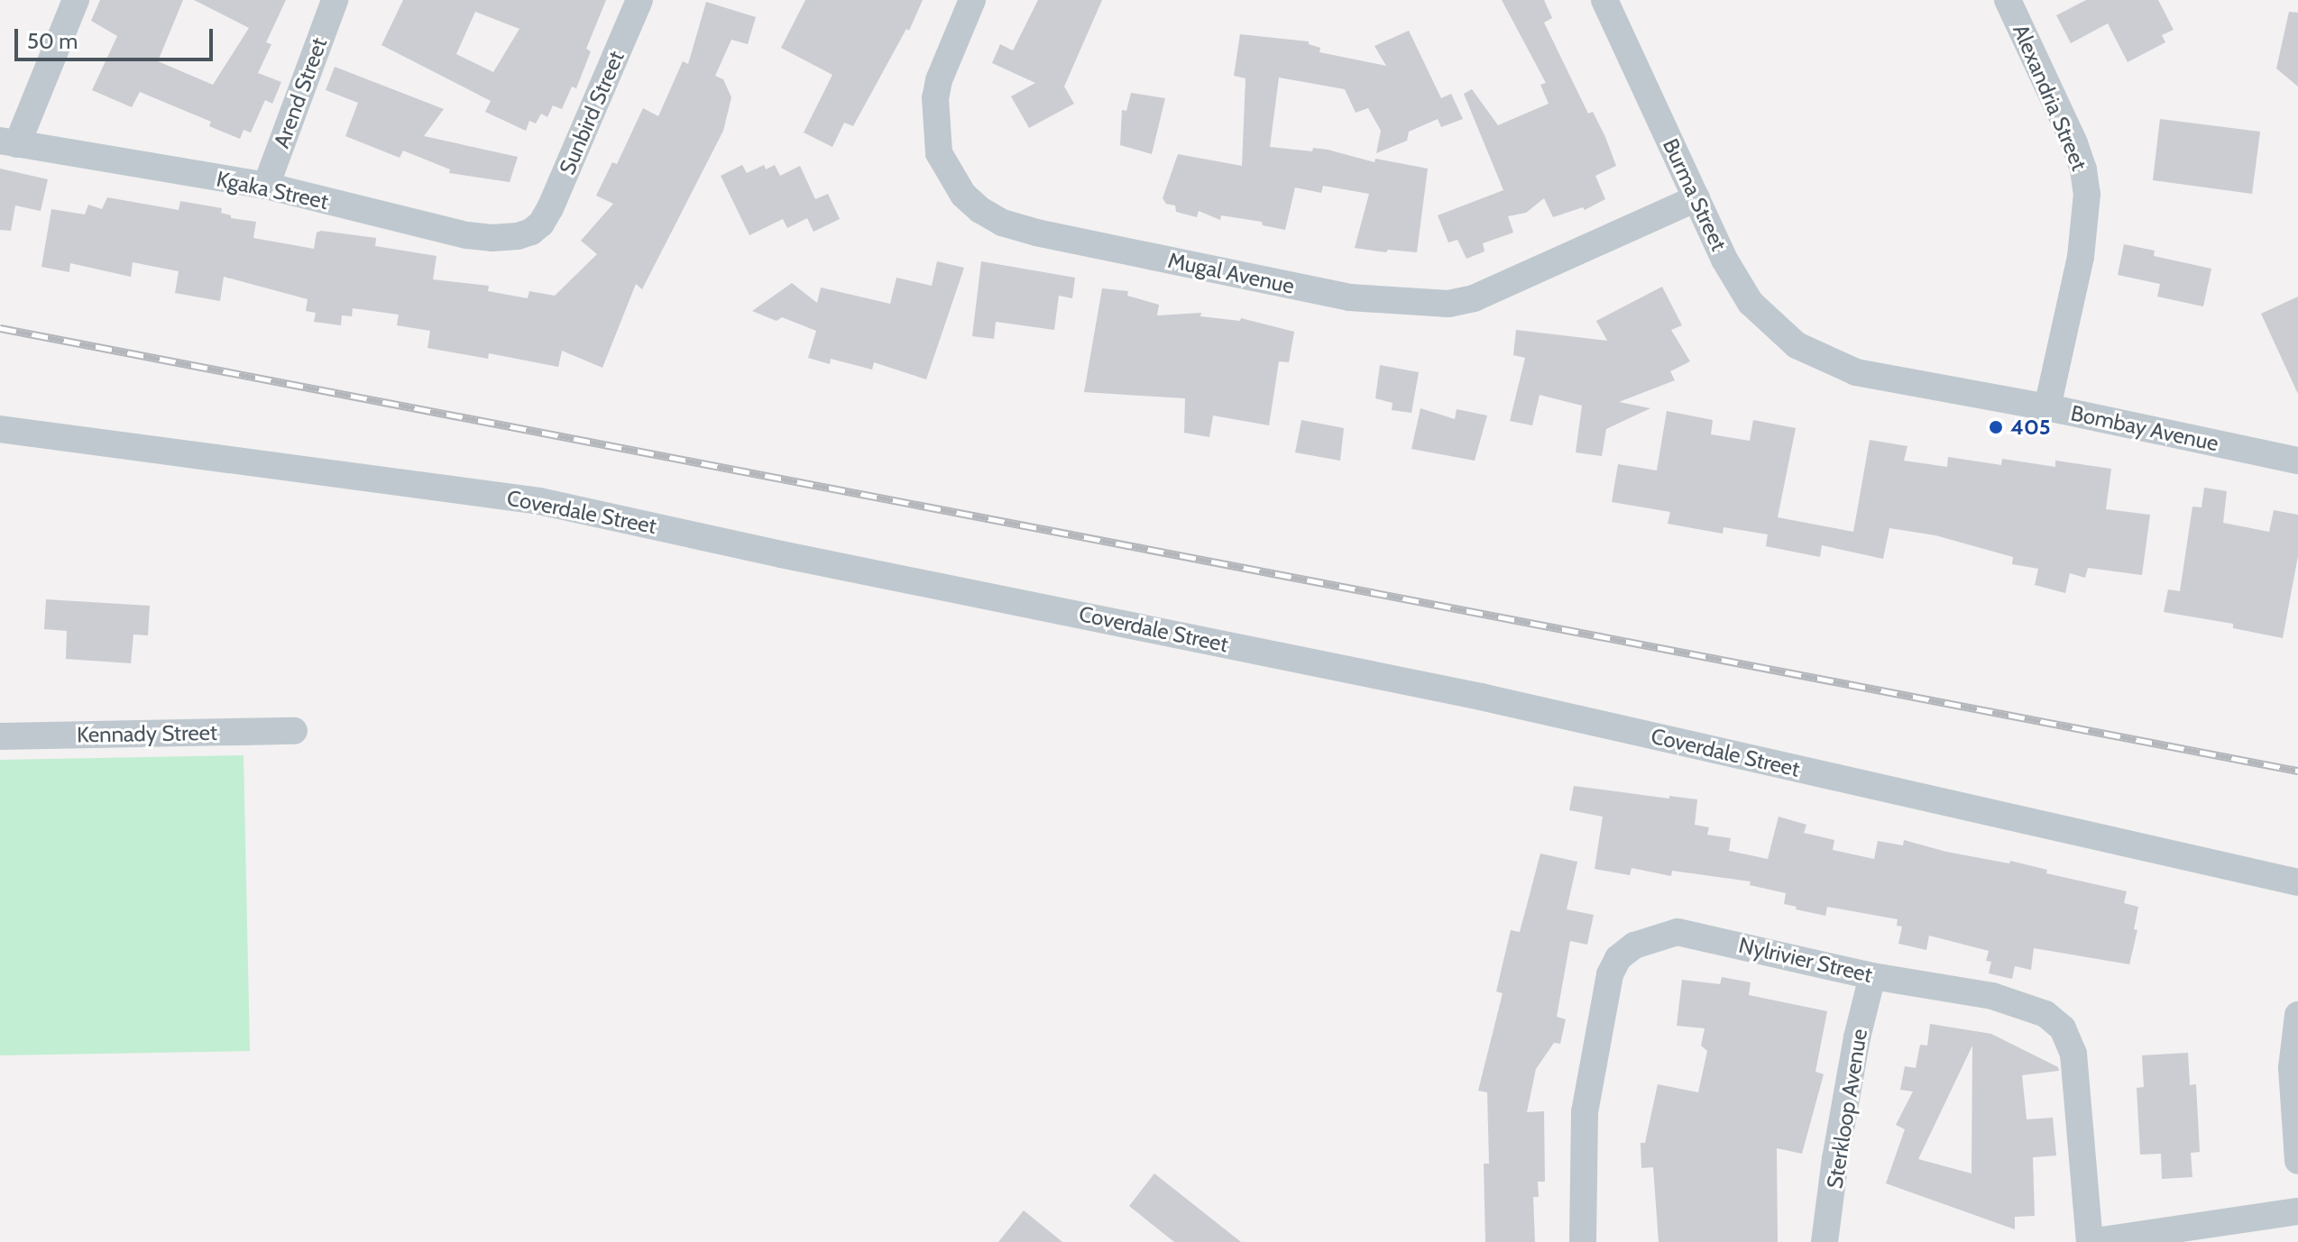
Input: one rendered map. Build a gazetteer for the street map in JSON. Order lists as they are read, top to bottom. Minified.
{"streets":{"street":["Arend Street","Alexandria Street","Sunbird Street","Kgaka Street","Burma Street","Mugal Avenue","Bombay Avenue","Coverdale Street","Kennady Street","Nylrivier Street","Sterkloop Avenue"]},"crossings":[["Arend Street","Kgaka Street"],["Alexandria Street","Bombay Avenue"],["Sunbird Street","Kgaka Street"],["Burma Street","Mugal Avenue"],["Burma Street","Bombay Avenue"],["Nylrivier Street","Sterkloop Avenue"]],"places":["405"],"scale_bar":"50 m"}
